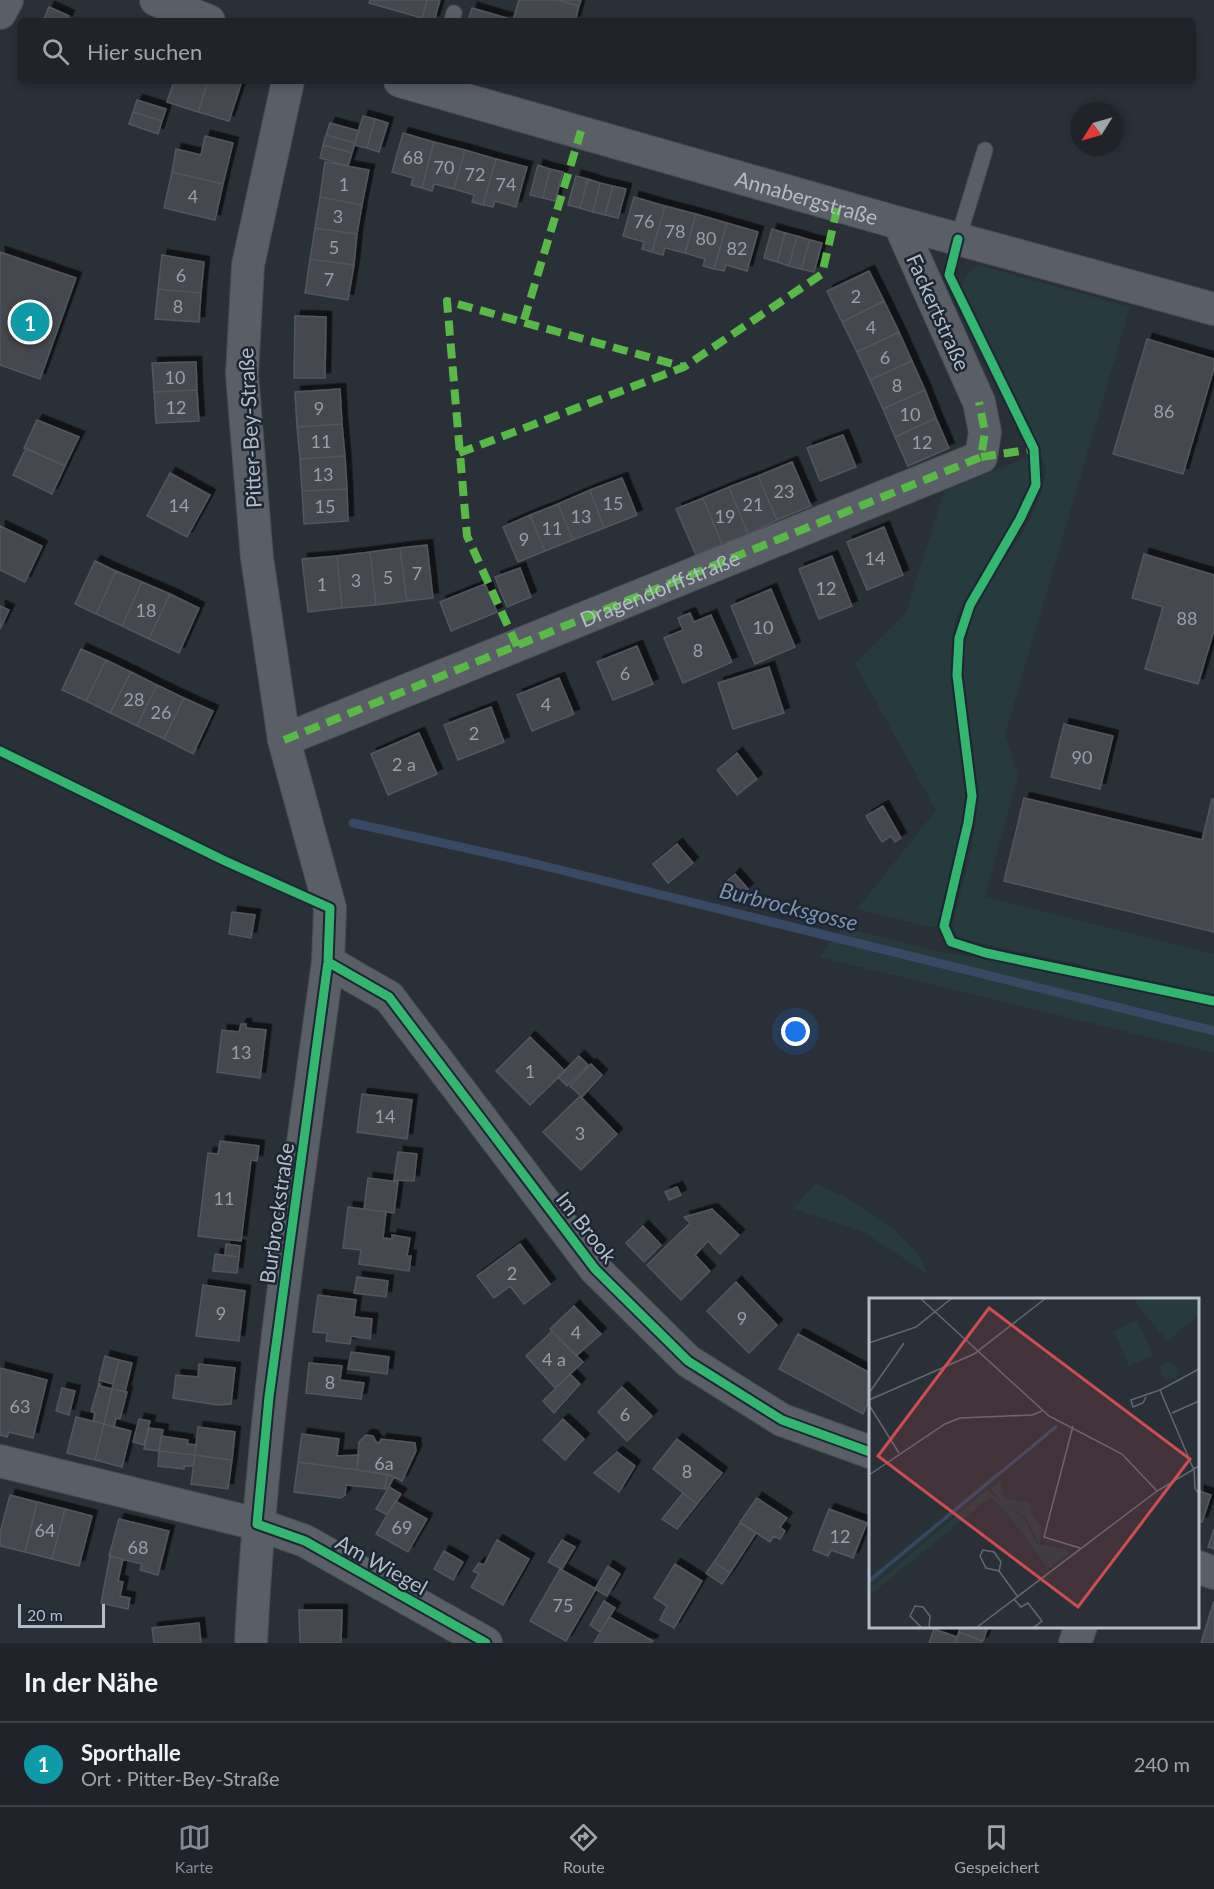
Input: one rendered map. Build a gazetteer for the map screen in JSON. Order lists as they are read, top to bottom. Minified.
{"streets":{"street":["Annabergstraße","Fackertstraße","Pitter-Bey-Straße","Dragendorffstraße","Burbrockstraße","Im Brook","Am Wiegel"]},"crossings":[["Annabergstraße","Fackertstraße"],["Fackertstraße","Dragendorffstraße"],["Pitter-Bey-Straße","Dragendorffstraße"],["Pitter-Bey-Straße","Burbrockstraße"],["Dragendorffstraße","Burbrockstraße"],["Burbrockstraße","Im Brook"],["Burbrockstraße","Am Wiegel"]],"water":["Burbrocksgosse"],"house_numbers":["68","70","72","1","74","4","3","76","78","80","5","82","6","7","2","8","4","6","10","8","12","9","86","10","11","12","13","23","15","21","14","15","13","19","11","9","14","7","5","3","1","12","18","88","10","8","6","28","4","26","2","90","2 a","13","1","14","3","11","2","9","9","4","4 a","8","63","6","6a","8","69","64","12","68","75"],"scale_bar":"20 m","north":"bottom left","page":{"search":"Hier suchen","pins":"1","scale":"20 m","heading":"In der Nähe","list":[{"mark":"1","name":"Sporthalle","note":"Ort · Pitter-Bey-Straße","value":"240 m"}],"nav":["Karte","Route","Gespeichert"]}}
